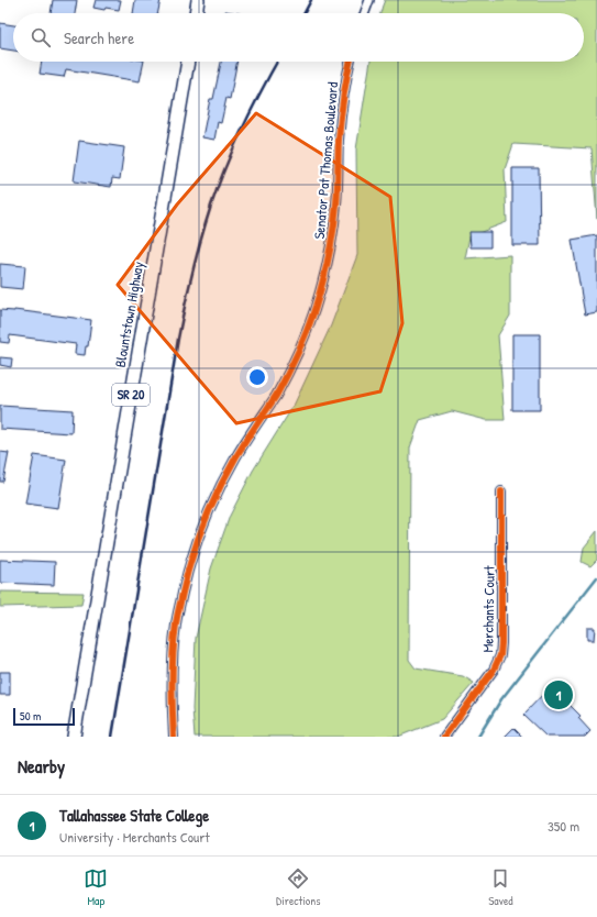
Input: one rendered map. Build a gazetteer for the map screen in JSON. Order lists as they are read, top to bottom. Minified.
{"streets":{"main road":["Blountstown Highway","SR 20"],"street":["Senator Pat Thomas Boulevard","Merchants Court"]},"scale_bar":"50 m","page":{"search":"Search here","pins":"1","scale":"50 m","heading":"Nearby","list":[{"mark":"1","name":"Tallahassee State College","note":"University · Merchants Court","value":"350 m"}],"nav":["Map","Directions","Saved"]}}
